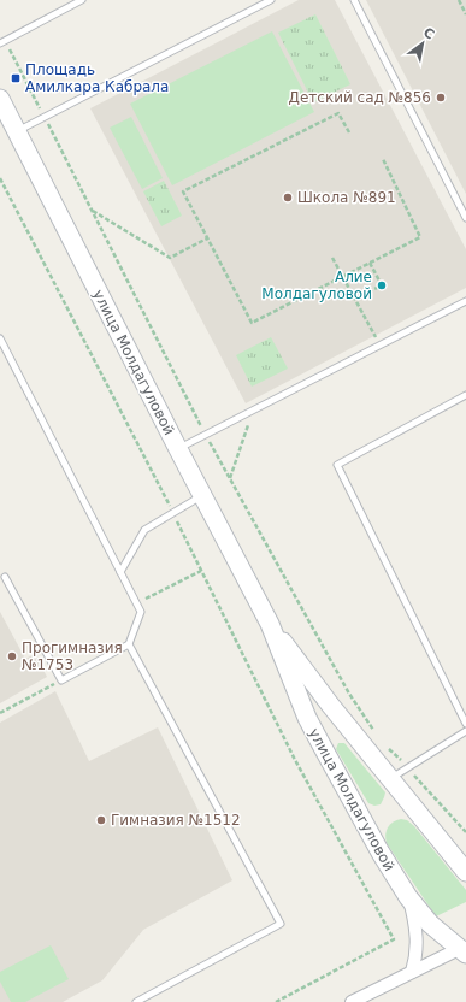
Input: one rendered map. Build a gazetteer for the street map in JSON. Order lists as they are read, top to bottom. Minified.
{"streets":{"main road":["улица Молдагуловой"]},"places":{"transit":["Площадь Амилкара Кабрала"],"other":["Детский сад №856","Школа №891","Алие Молдагуловой","Прогимназия №1753","Гимназия №1512"]},"north":"top right"}
